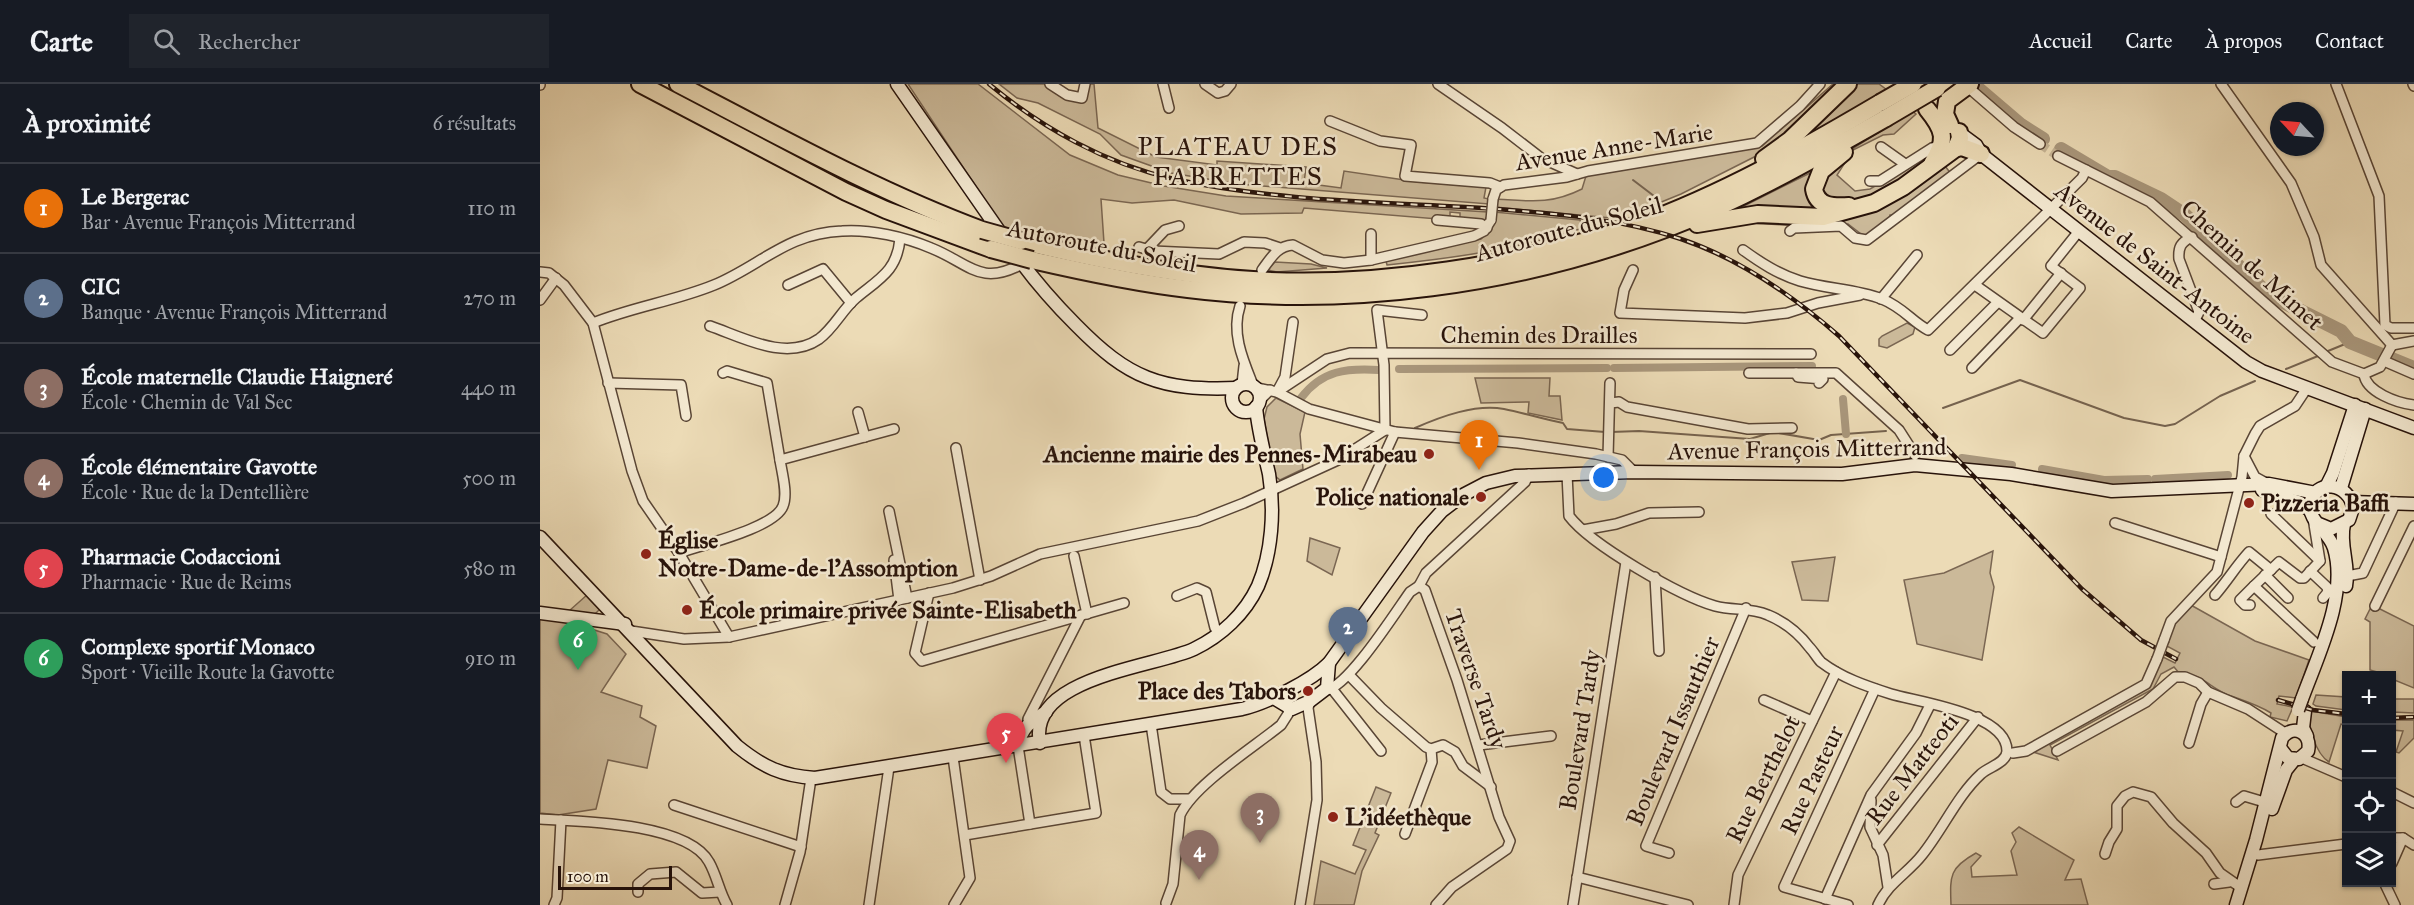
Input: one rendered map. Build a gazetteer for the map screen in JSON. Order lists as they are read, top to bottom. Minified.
{"streets":{"highway":["Autoroute du Soleil"],"main road":["Avenue de Saint-Antoine","Avenue François Mitterrand"],"street":["Avenue Anne-Marie","Chemin de Mimet","Chemin des Drailles","Traverse Tardy","Boulevard Tardy","Boulevard Issauthier","Rue Matteoti","Rue Berthelot","Rue Pasteur"]},"districts":["PLATEAU DES FABRETTES"],"places":["Ancienne mairie des Pennes-Mirabeau","Police nationale","Pizzeria Baffi","Église Notre-Dame-de-l'Assomption","École primaire privée Sainte-Elisabeth","Place des Tabors","L'idéethèque"],"scale_bar":"100 m","north":"top left","page":{"header":"Carte","search":"Rechercher","nav":["Accueil","Carte","À propos","Contact"],"heading":["À proximité","6 résultats"],"list":[{"mark":"1","name":"Le Bergerac","note":"Bar · Avenue François Mitterrand","value":"110 m"},{"mark":"2","name":"CIC","note":"Banque · Avenue François Mitterrand","value":"270 m"},{"mark":"3","name":"École maternelle Claudie Haigneré","note":"École · Chemin de Val Sec","value":"440 m"},{"mark":"4","name":"École élémentaire Gavotte","note":"École · Rue de la Dentellière","value":"500 m"},{"mark":"5","name":"Pharmacie Codaccioni","note":"Pharmacie · Rue de Reims","value":"580 m"},{"mark":"6","name":"Complexe sportif Monaco","note":"Sport · Vieille Route la Gavotte","value":"910 m"}],"pins":["1","2","6","5","3","4"],"map_buttons":["+","−"],"scale":"100 m"}}
